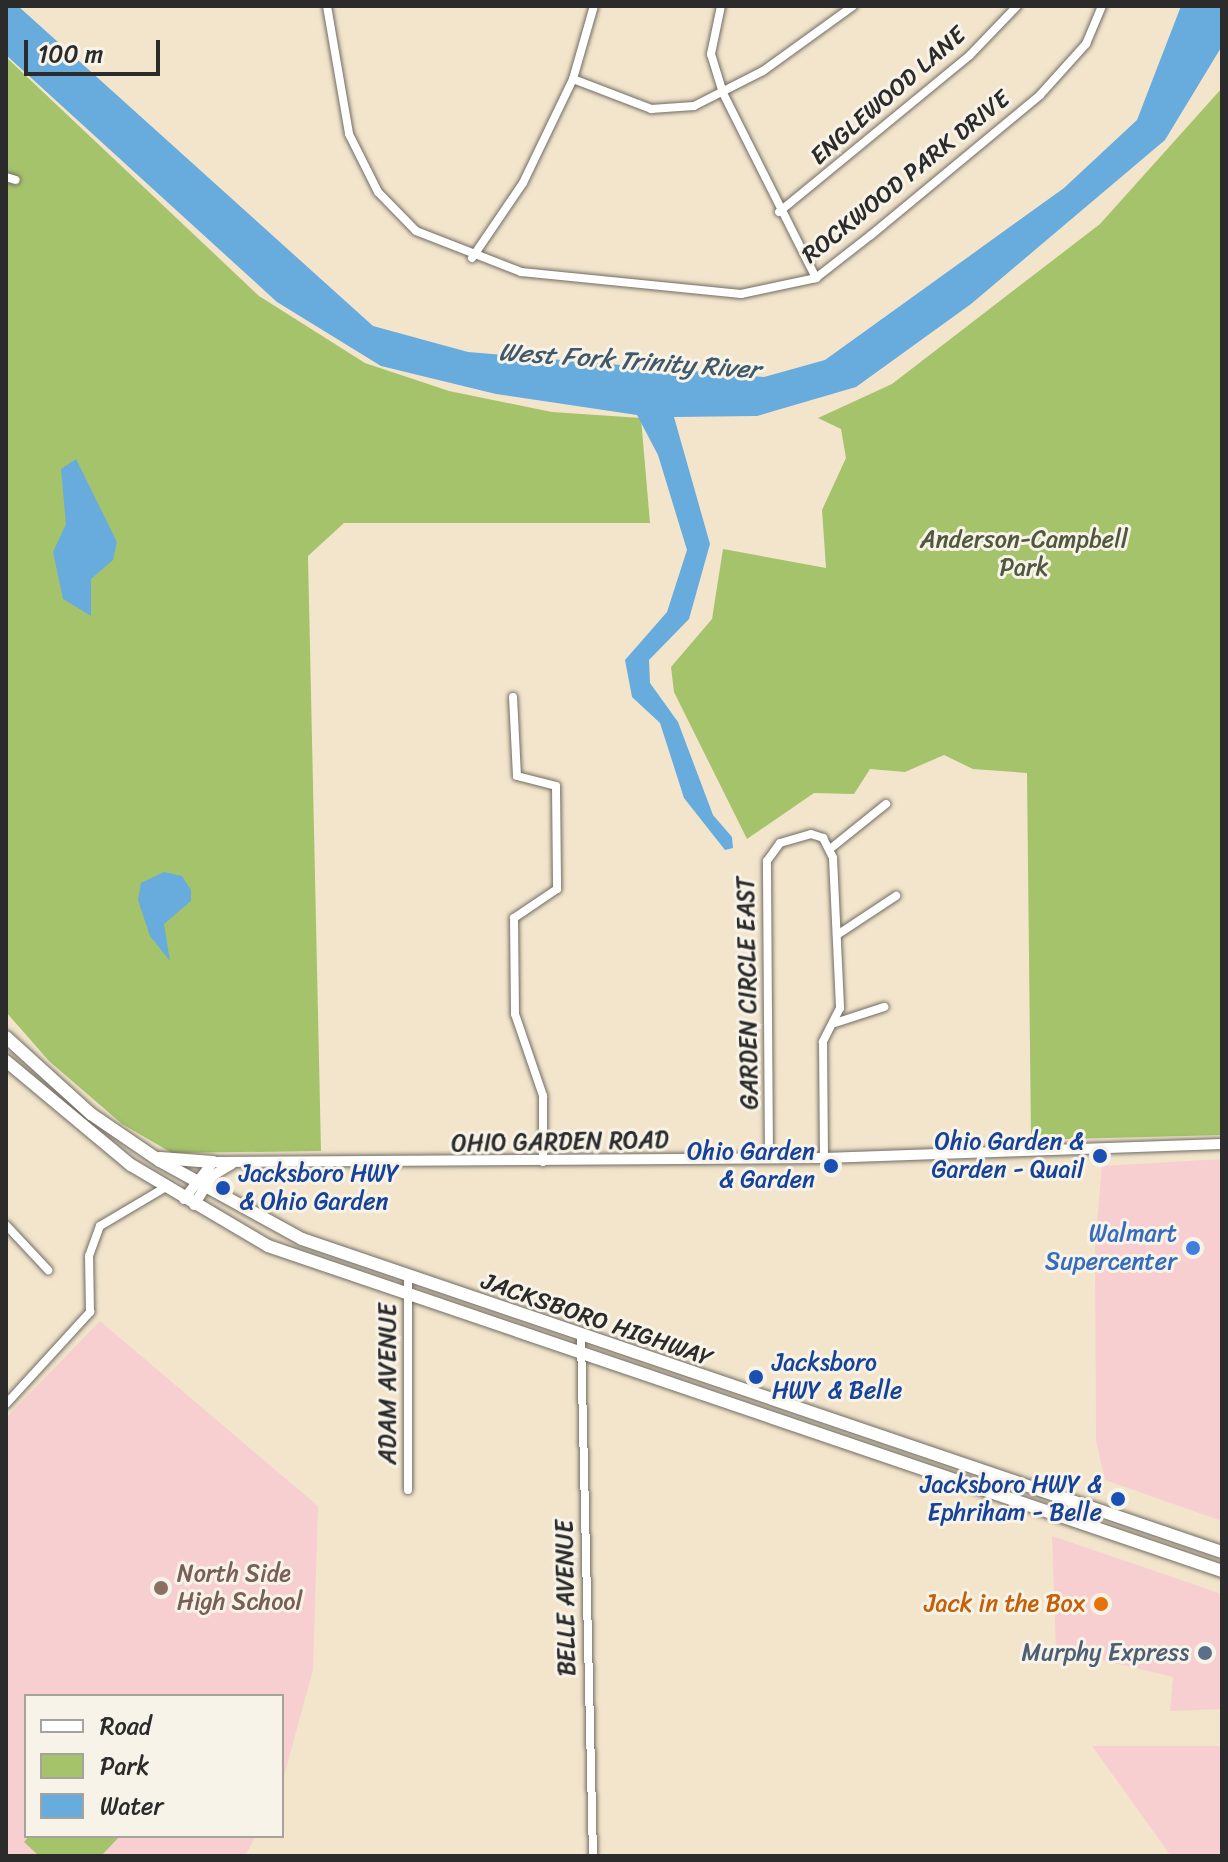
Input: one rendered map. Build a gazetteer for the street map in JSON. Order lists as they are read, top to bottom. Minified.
{"streets":{"main road":["JACKSBORO HIGHWAY"],"street":["ENGLEWOOD LANE","ROCKWOOD PARK DRIVE","GARDEN CIRCLE EAST","OHIO GARDEN ROAD","ADAM AVENUE","BELLE AVENUE"]},"crossings":[["GARDEN CIRCLE EAST","OHIO GARDEN ROAD"],["JACKSBORO HIGHWAY","ADAM AVENUE"],["JACKSBORO HIGHWAY","BELLE AVENUE"]],"water":["West Fork Trinity River"],"parks":["Anderson-Campbell Park"],"places":["Ohio Garden & Garden - Quail","Ohio Garden & Garden","Jacksboro HWY & Ohio Garden","Walmart Supercenter","Jacksboro HWY & Belle","Jacksboro HWY & Ephriham - Belle","North Side High School","Jack in the Box","Murphy Express"],"legend":["Road","Park","Water"],"scale_bar":"100 m"}
